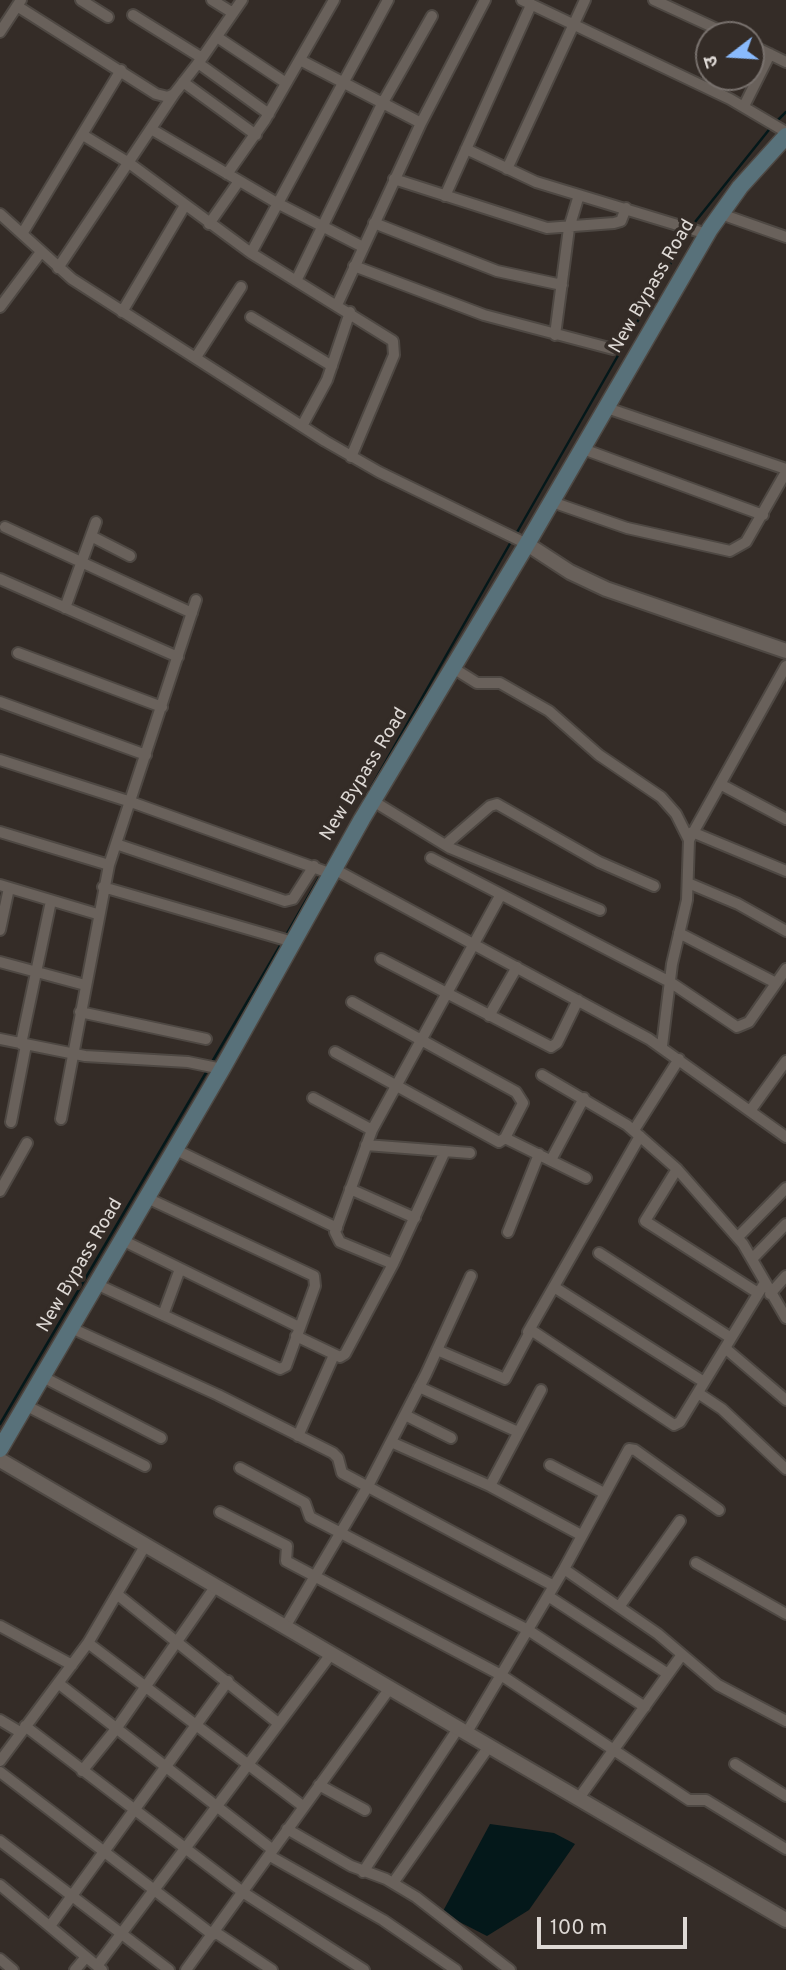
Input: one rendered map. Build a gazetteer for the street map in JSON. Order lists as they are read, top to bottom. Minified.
{"streets":{"main road":["New Bypass Road"]},"scale_bar":"100 m","north":"left"}
